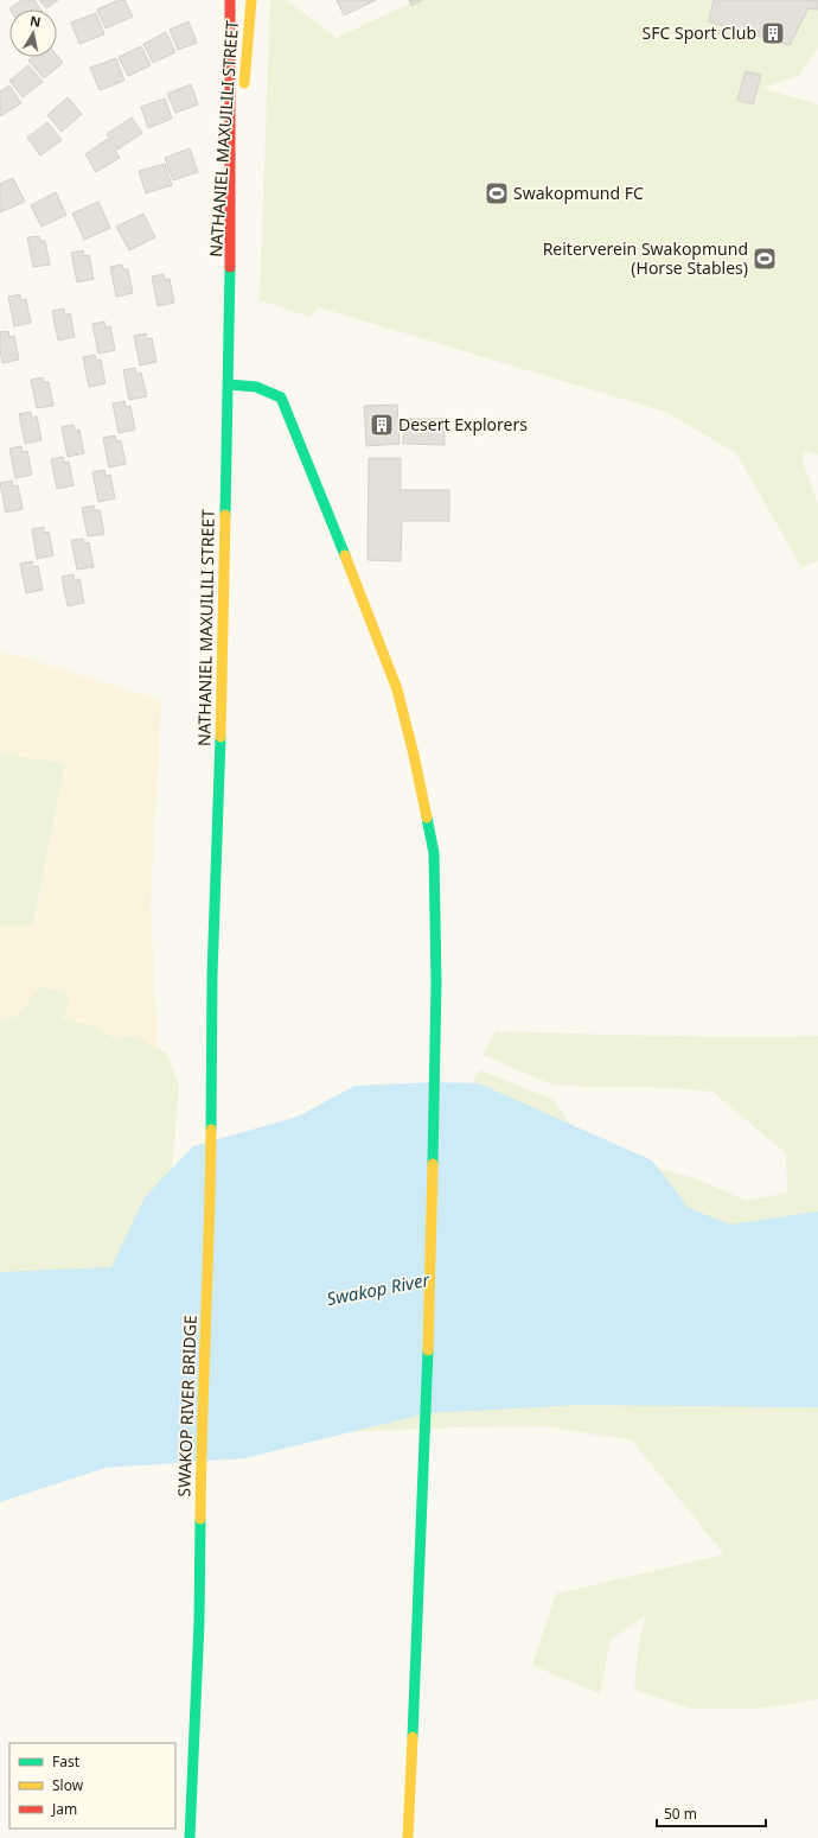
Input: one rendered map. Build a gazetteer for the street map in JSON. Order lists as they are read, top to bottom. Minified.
{"streets":{"main road":["NATHANIEL MAXUILILI STREET","SWAKOP RIVER BRIDGE"]},"crossings":[["NATHANIEL MAXUILILI STREET","SWAKOP RIVER BRIDGE"]],"water":["Swakop River"],"places":{"building":["SFC Sport Club","Desert Explorers"],"sports":["Swakopmund FC","Reiterverein Swakopmund (Horse Stables)"]},"legend":["Fast","Slow","Jam"],"scale_bar":"50 m","north":"top"}
